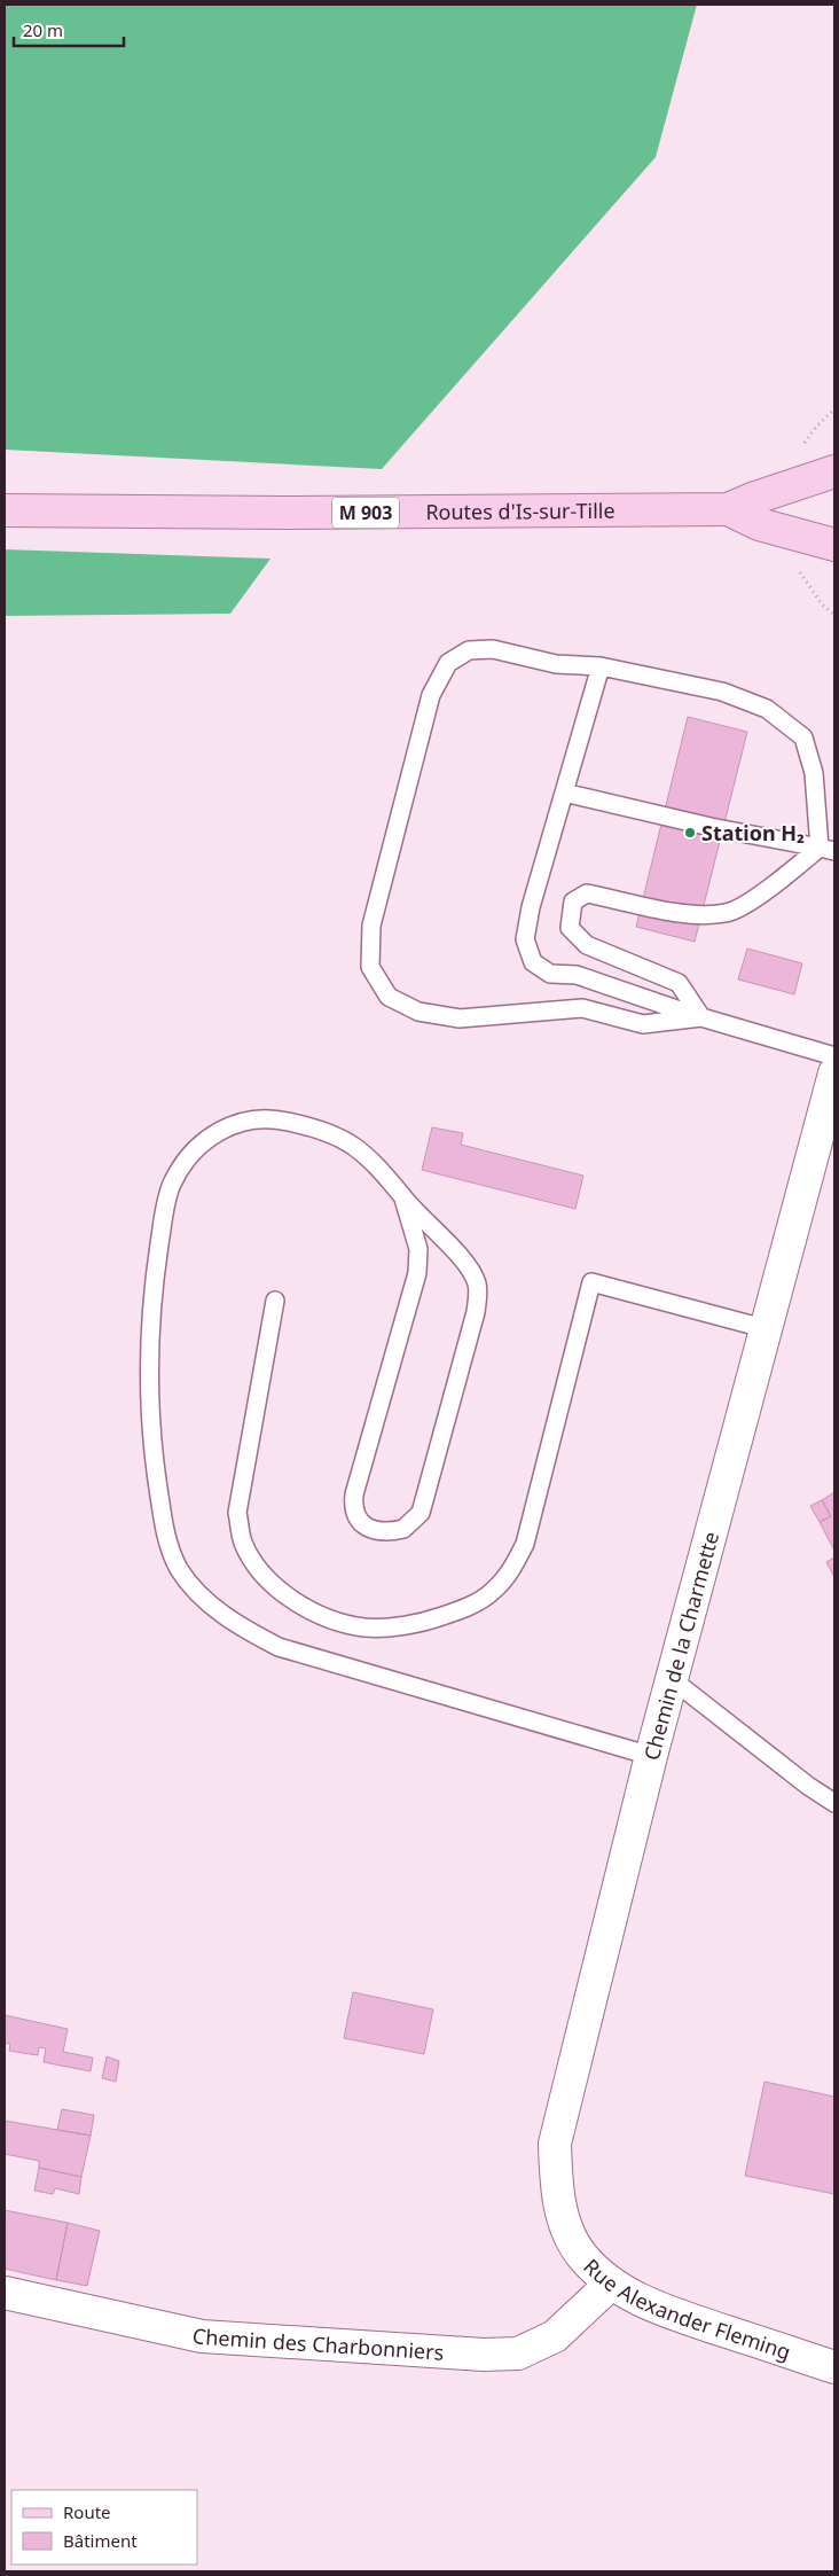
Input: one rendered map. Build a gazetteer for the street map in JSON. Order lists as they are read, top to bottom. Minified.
{"streets":{"main road":["Routes d'Is-sur-Tille","M 903"],"street":["Chemin de la Charmette","Rue Alexander Fleming","Chemin des Charbonniers"]},"crossings":[["Chemin de la Charmette","Rue Alexander Fleming"],["Rue Alexander Fleming","Chemin des Charbonniers"]],"places":["Station H₂"],"legend":["Route","Bâtiment"],"scale_bar":"20 m"}
